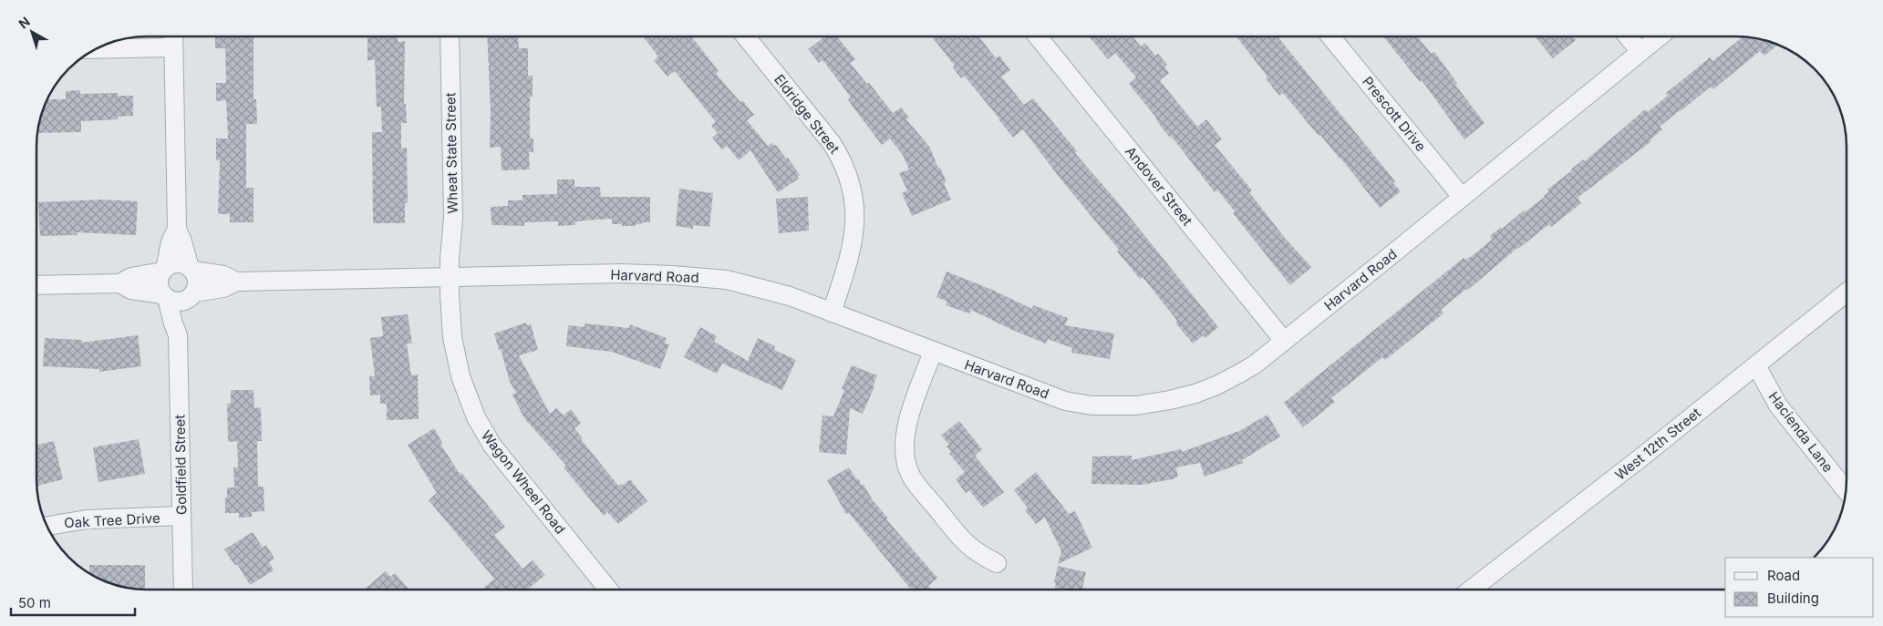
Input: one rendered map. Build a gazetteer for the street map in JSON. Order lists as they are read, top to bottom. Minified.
{"streets":{"street":["Eldridge Street","Prescott Drive","Wheat State Street","Andover Street","Harvard Road","Hacienda Lane","West 12th Street","Goldfield Street","Wagon Wheel Road","Oak Tree Drive"]},"crossings":[["Eldridge Street","Harvard Road"],["Prescott Drive","Harvard Road"],["Wheat State Street","Harvard Road"],["Wheat State Street","Wagon Wheel Road"],["Andover Street","Harvard Road"],["Harvard Road","Goldfield Street"],["Harvard Road","Wagon Wheel Road"],["Hacienda Lane","West 12th Street"],["Goldfield Street","Oak Tree Drive"]],"legend":["Road","Building"],"scale_bar":"50 m","north":"top left"}
